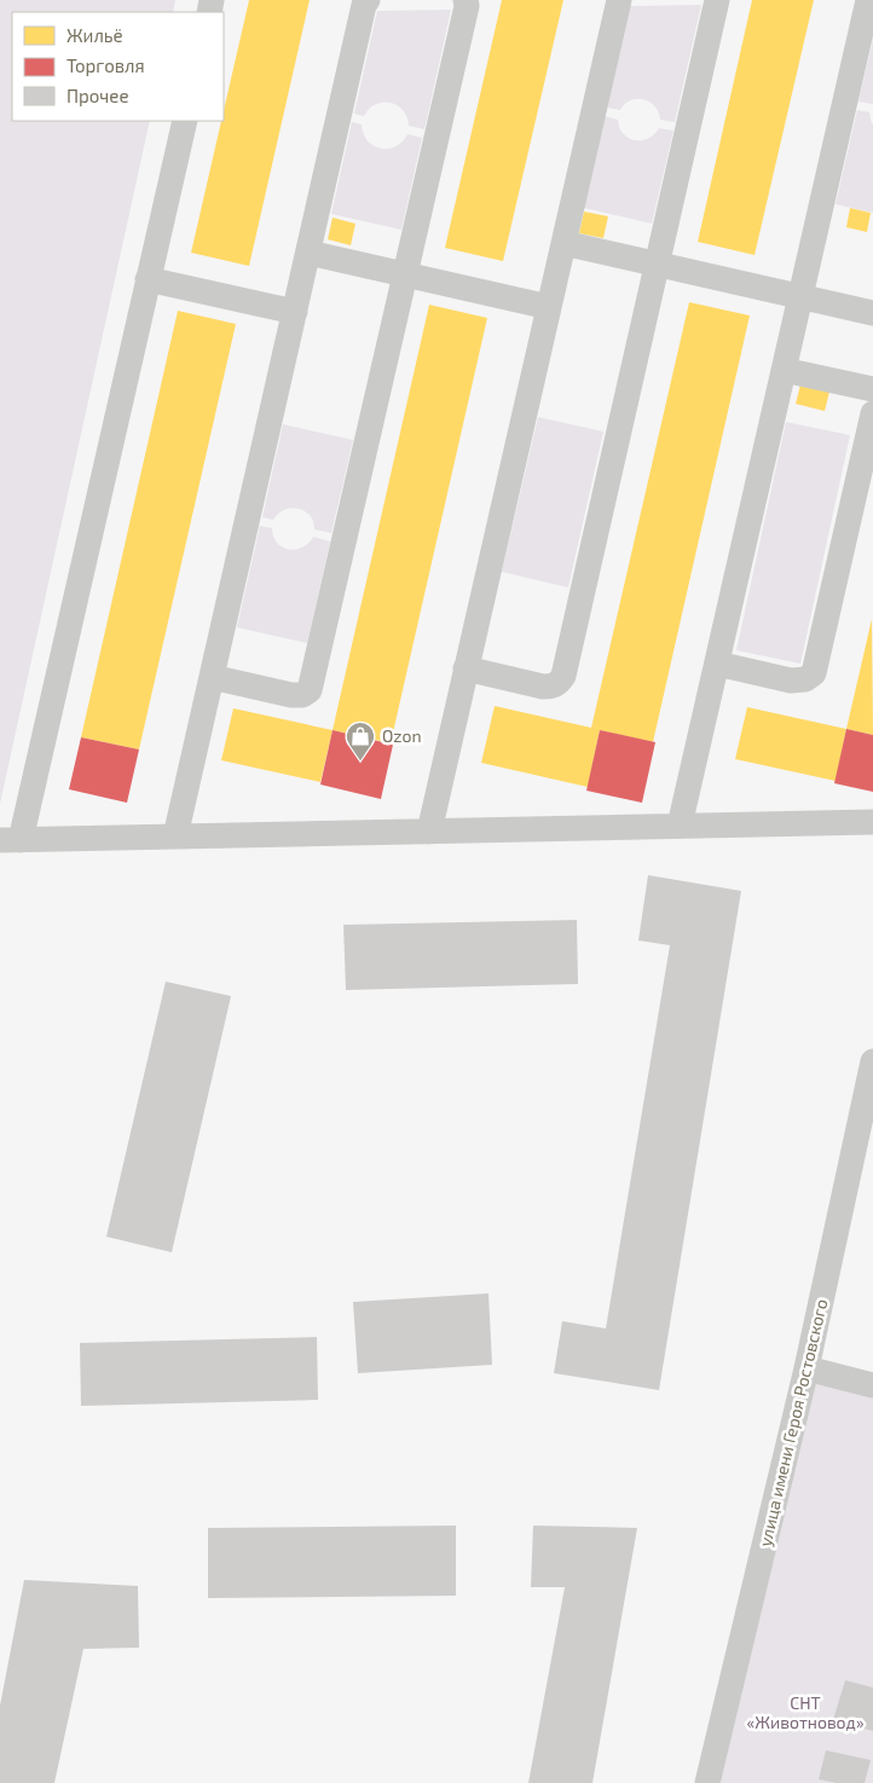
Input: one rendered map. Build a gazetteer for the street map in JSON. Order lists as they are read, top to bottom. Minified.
{"streets":{"street":["улица имени Героя Ростовского"]},"parks":["СНТ «Животновод»"],"places":{"shop":["Ozon"]},"legend":["Жильё","Торговля","Прочее"]}
